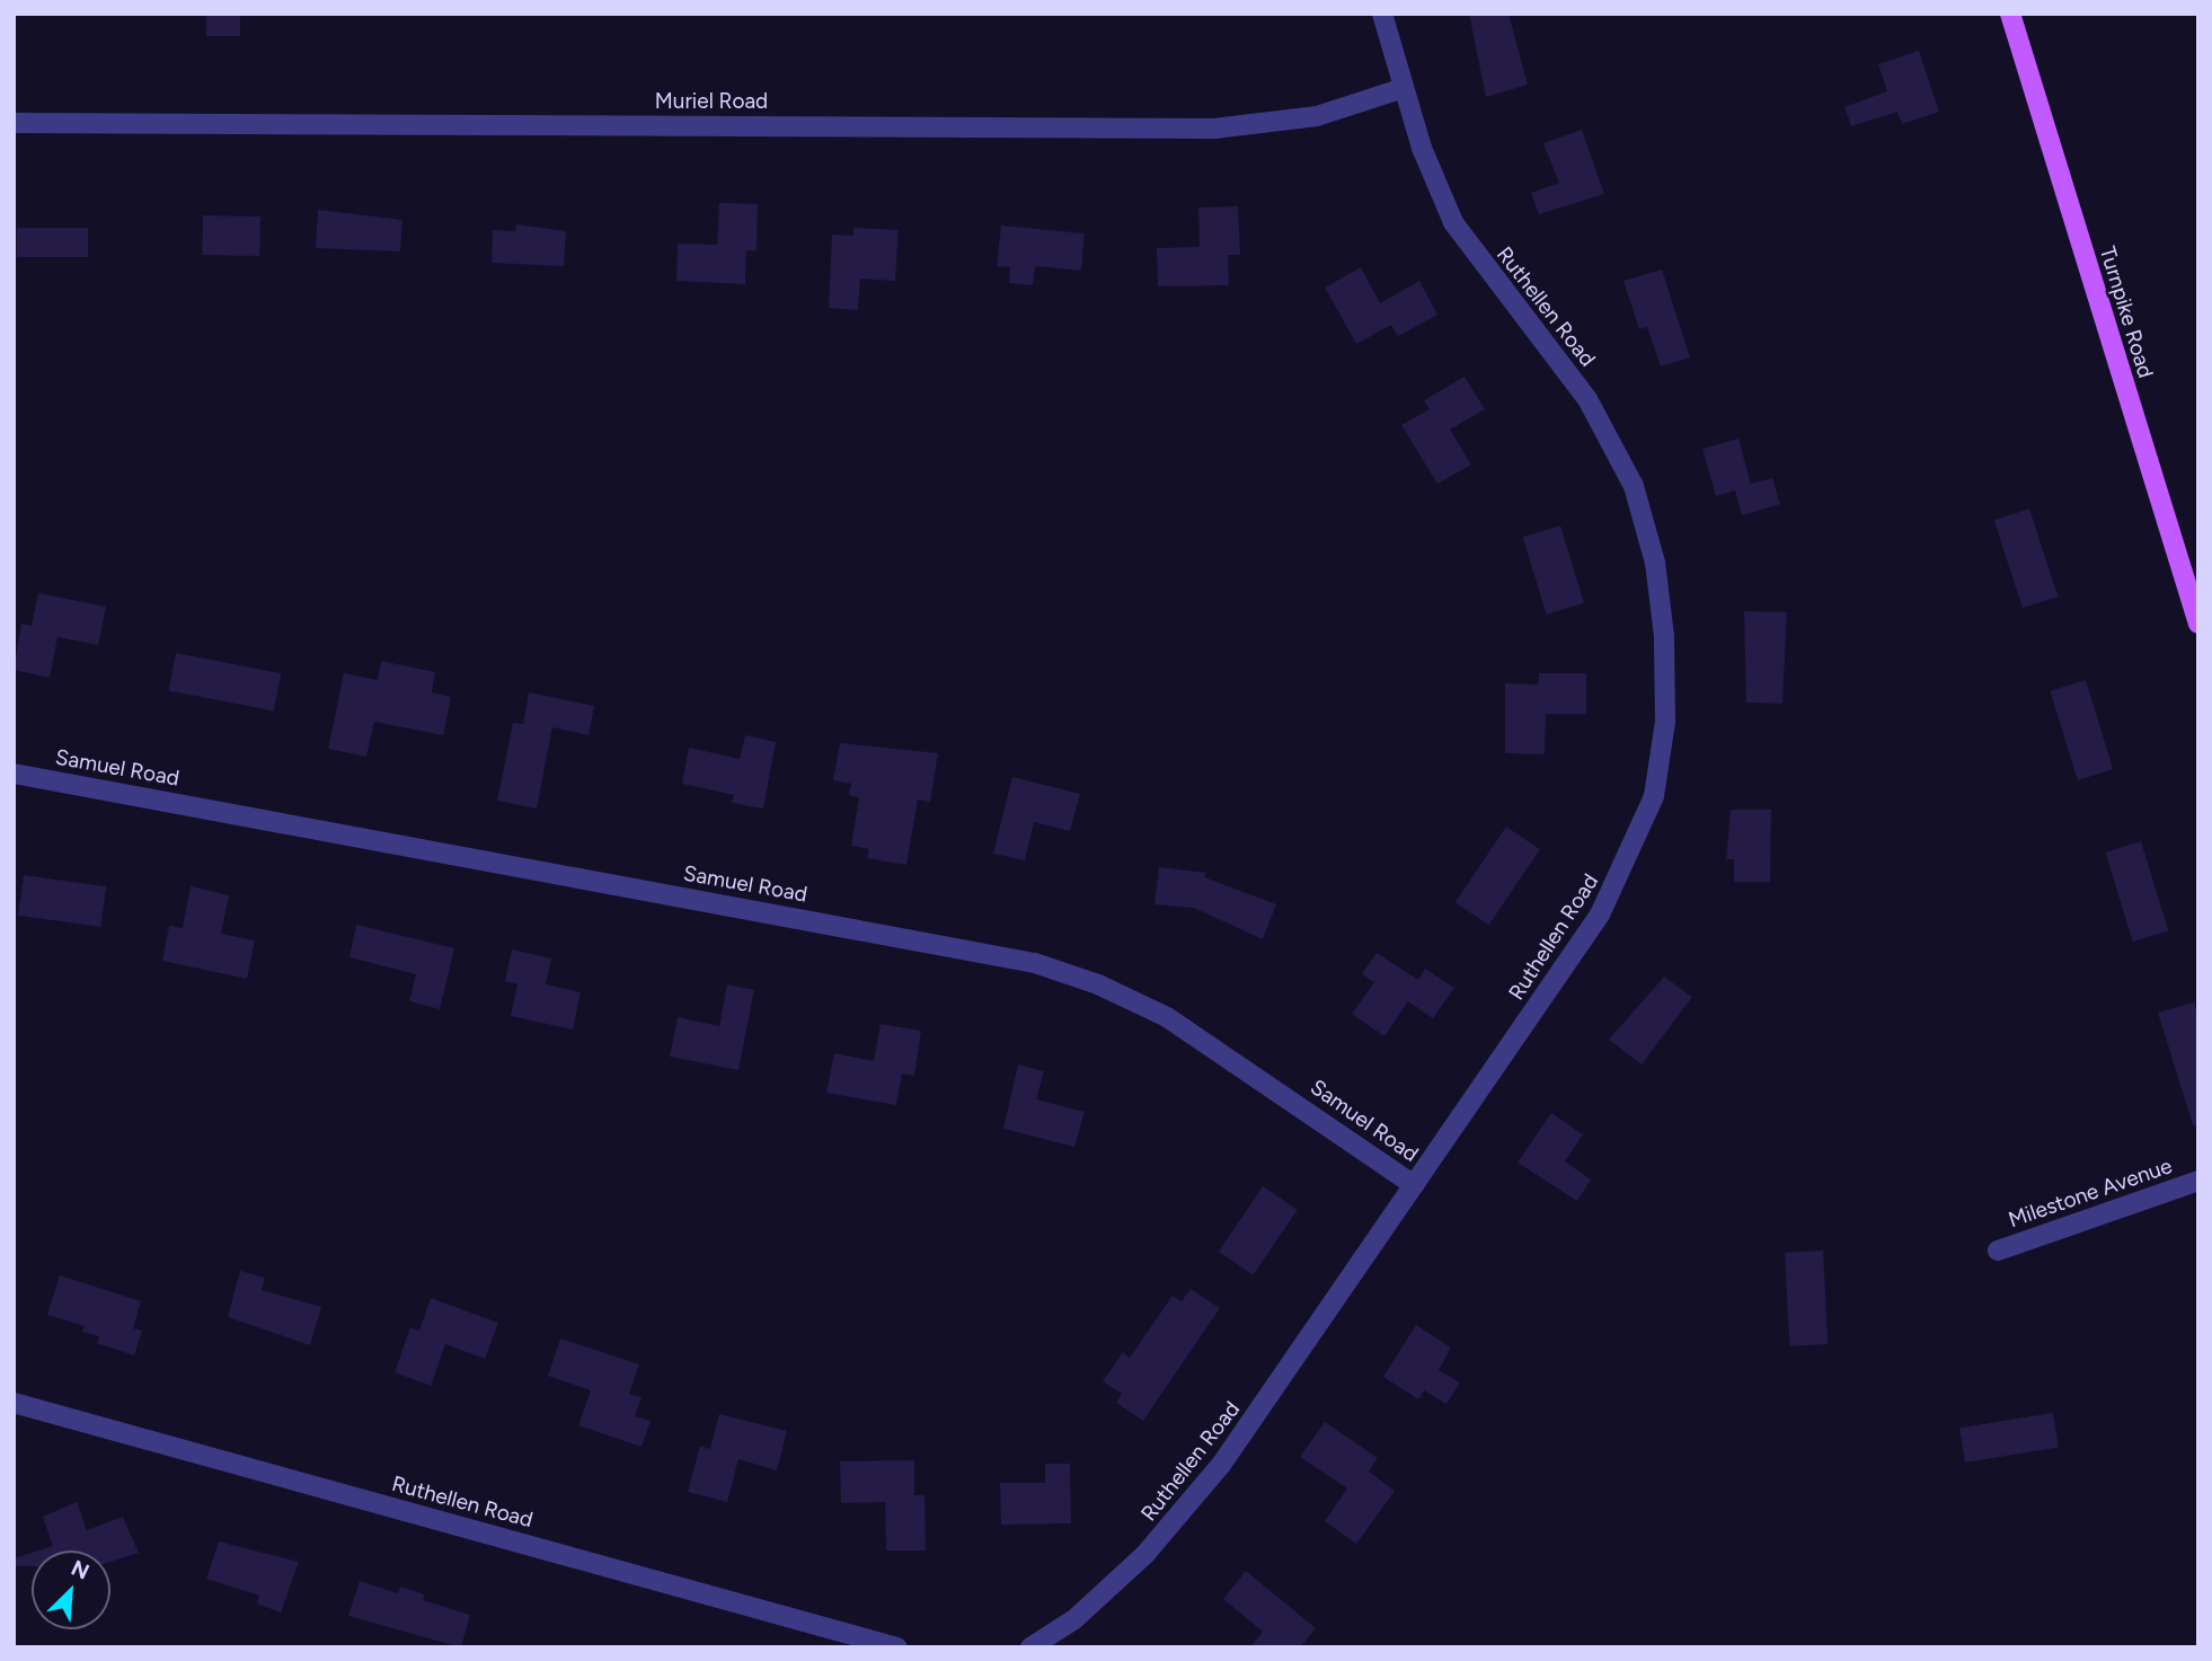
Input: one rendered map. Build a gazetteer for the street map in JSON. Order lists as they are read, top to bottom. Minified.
{"streets":{"main road":["Turnpike Road"],"street":["Muriel Road","Ruthellen Road","Samuel Road","Milestone Avenue"]},"crossings":[["Muriel Road","Ruthellen Road"],["Ruthellen Road","Samuel Road"]],"north":"top right"}
